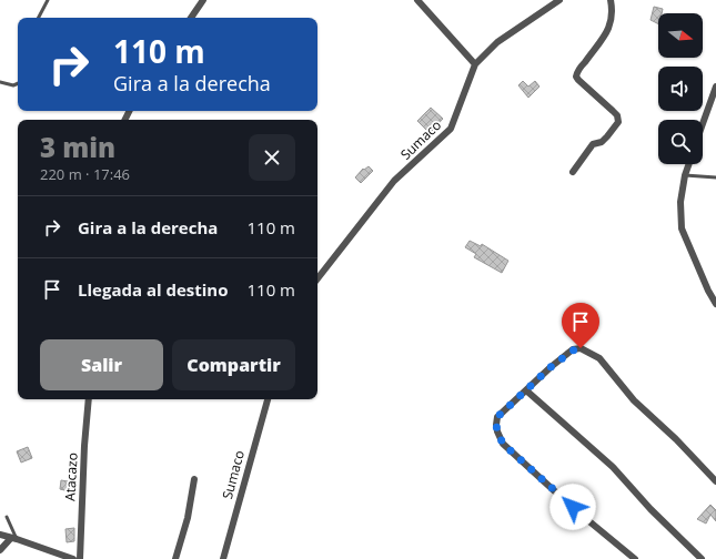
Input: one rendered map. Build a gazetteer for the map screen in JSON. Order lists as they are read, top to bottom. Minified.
{"streets":{"street":["Sumaco","Atacazo"]},"north":"right","page":{"turn":["110 m","Gira a la derecha"],"heading":["3 min","220 m · 17:46"],"list":[{"name":"Gira a la derecha","value":"110 m"},{"name":"Llegada al destino","value":"110 m"}],"buttons":["Salir","Compartir"]}}
